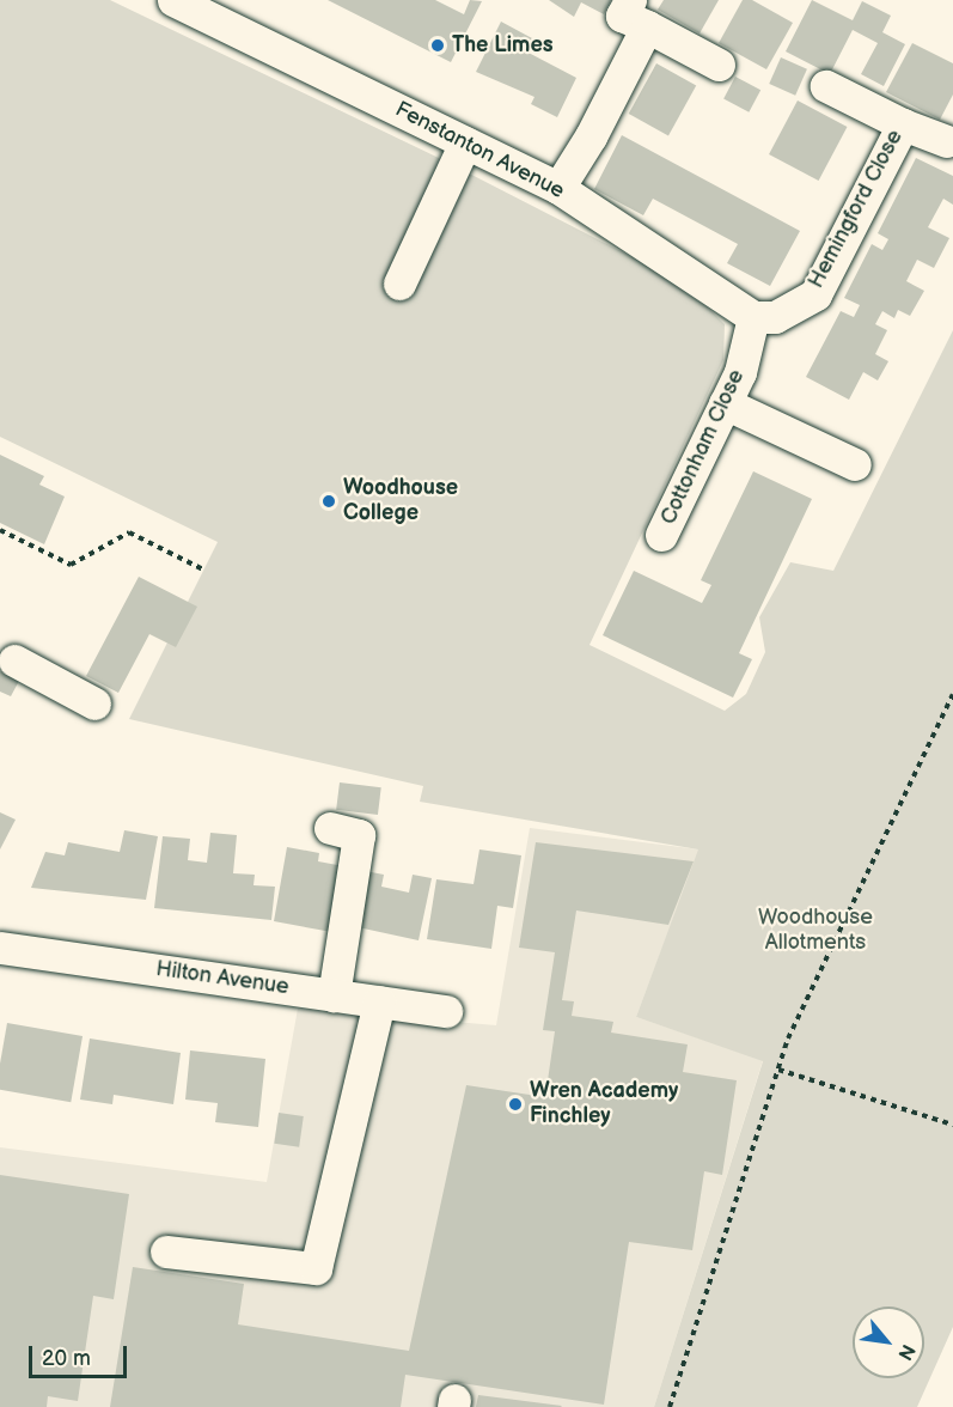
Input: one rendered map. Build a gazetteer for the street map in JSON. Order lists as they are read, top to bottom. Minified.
{"streets":{"street":["Fenstanton Avenue","Hemingford Close","Cottonham Close","Hilton Avenue"]},"crossings":[["Fenstanton Avenue","Hemingford Close"],["Fenstanton Avenue","Cottonham Close"],["Hemingford Close","Cottonham Close"]],"parks":["Woodhouse Allotments"],"places":["The Limes","Woodhouse College","Wren Academy Finchley"],"scale_bar":"20 m","north":"bottom right"}
